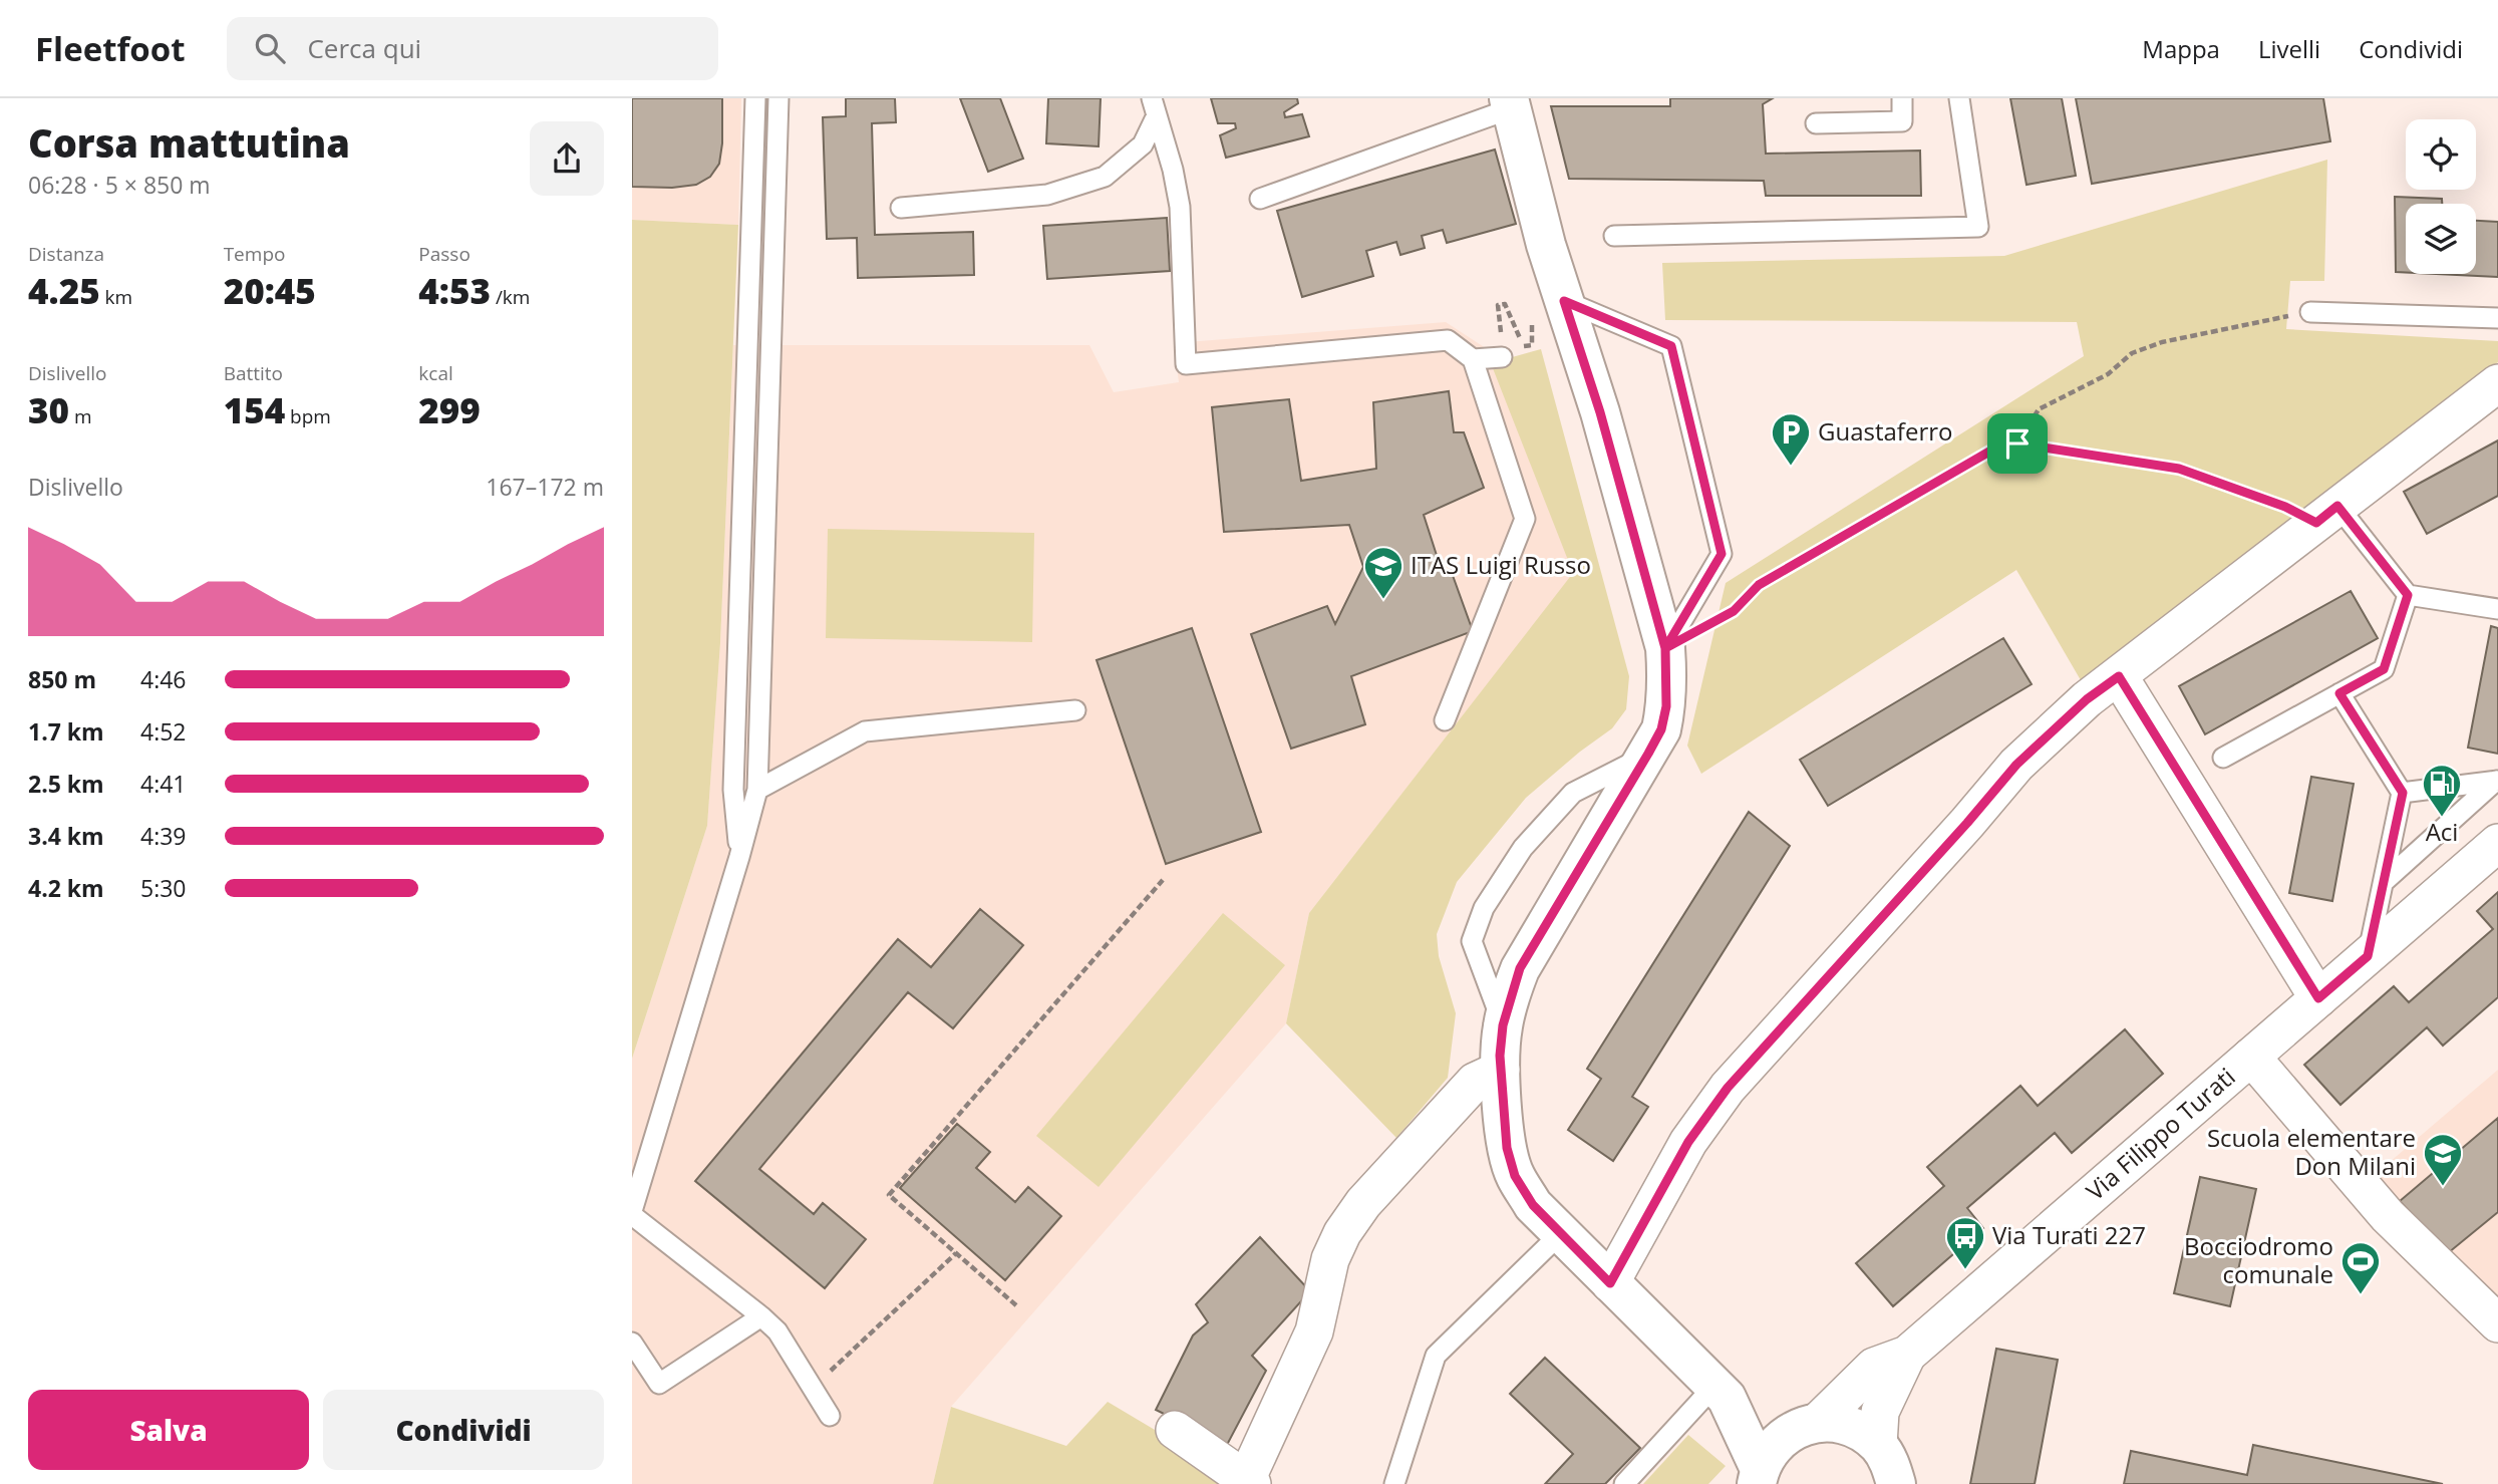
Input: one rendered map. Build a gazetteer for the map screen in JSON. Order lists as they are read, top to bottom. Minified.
{"streets":{"street":["Via Filippo Turati"]},"places":{"parking":["Guastaferro"],"school or university":["ITAS Luigi Russo","Scuola elementare Don Milani"],"fuel station":["Aci"],"bus stop":["Via Turati 227"],"sports":["Bocciodromo comunale"]},"page":{"header":"Fleetfoot","search":"Cerca qui","nav":["Mappa","Livelli","Condividi"],"heading":["Corsa mattutina","06:28 · 5 × 850 m"],"stats":[["Distanza","4.25 km"],["Tempo","20:45"],["Passo","4:53 /km"],["Dislivello","30 m"],["Battito","154 bpm"],["kcal","299"]],"chart":["Dislivello","167–172 m"],"list":[{"name":"850 m","note":"4:46"},{"name":"1.7 km","note":"4:52"},{"name":"2.5 km","note":"4:41"},{"name":"3.4 km","note":"4:39"},{"name":"4.2 km","note":"5:30"}],"buttons":["Salva","Condividi"]}}
